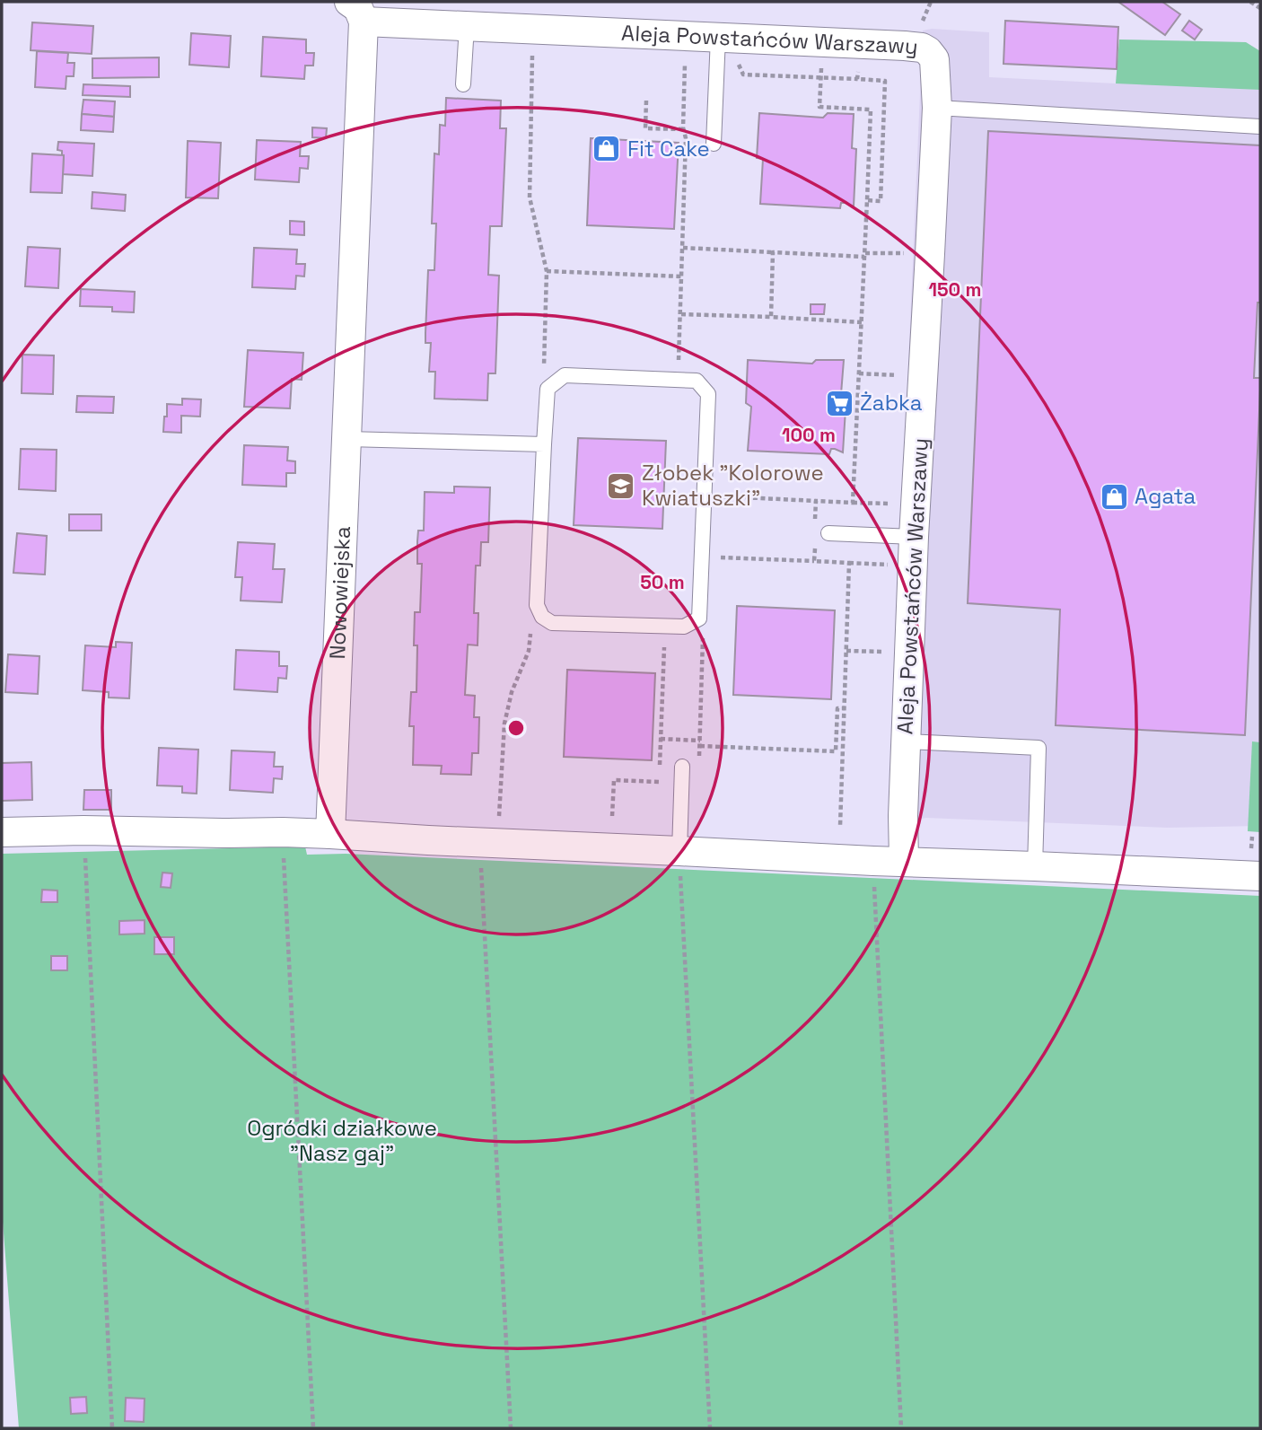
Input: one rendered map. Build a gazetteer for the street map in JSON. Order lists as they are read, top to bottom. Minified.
{"streets":{"street":["Aleja Powstańców Warszawy","Nowowiejska"]},"crossings":[["Aleja Powstańców Warszawy","Nowowiejska"]],"parks":["Ogródki działkowe \"Nasz gaj\""],"places":{"shop":["Fit Cake","Agata"],"supermarket":["Żabka"],"school or university":["Złobek \"Kolorowe Kwiatuszki\""]},"rings":["150 m","100 m","50 m"]}
